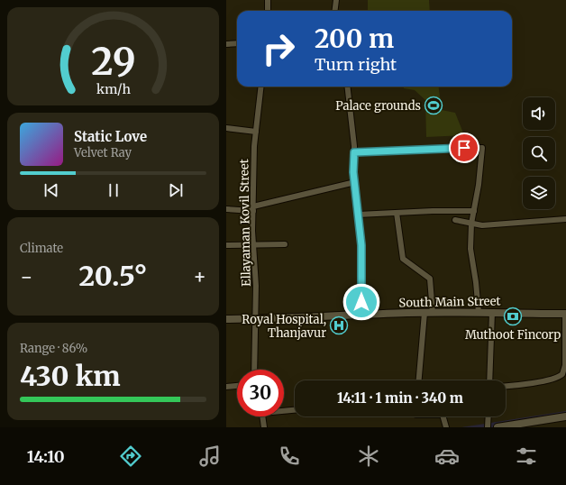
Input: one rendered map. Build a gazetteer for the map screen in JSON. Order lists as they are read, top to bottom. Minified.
{"streets":{"street":["Ellayaman Kovil Street","South Main Street"]},"crossings":[["Ellayaman Kovil Street","South Main Street"]],"places":{"sports":["Palace grounds"],"bank":["Muthoot Fincorp"],"hospital":["Royal Hospital, Thanjavur"]},"page":{"turn":["200 m","Turn right"],"song":["Static Love","Velvet Ray"],"tile":["Climate",["Range · 86%","430 km"]],"heat":["−","20.5°","+"],"limit":"30","trip":"14:11 · 1 min · 340 m","tabs":"14:10","gauge":["29","km/h"]}}
